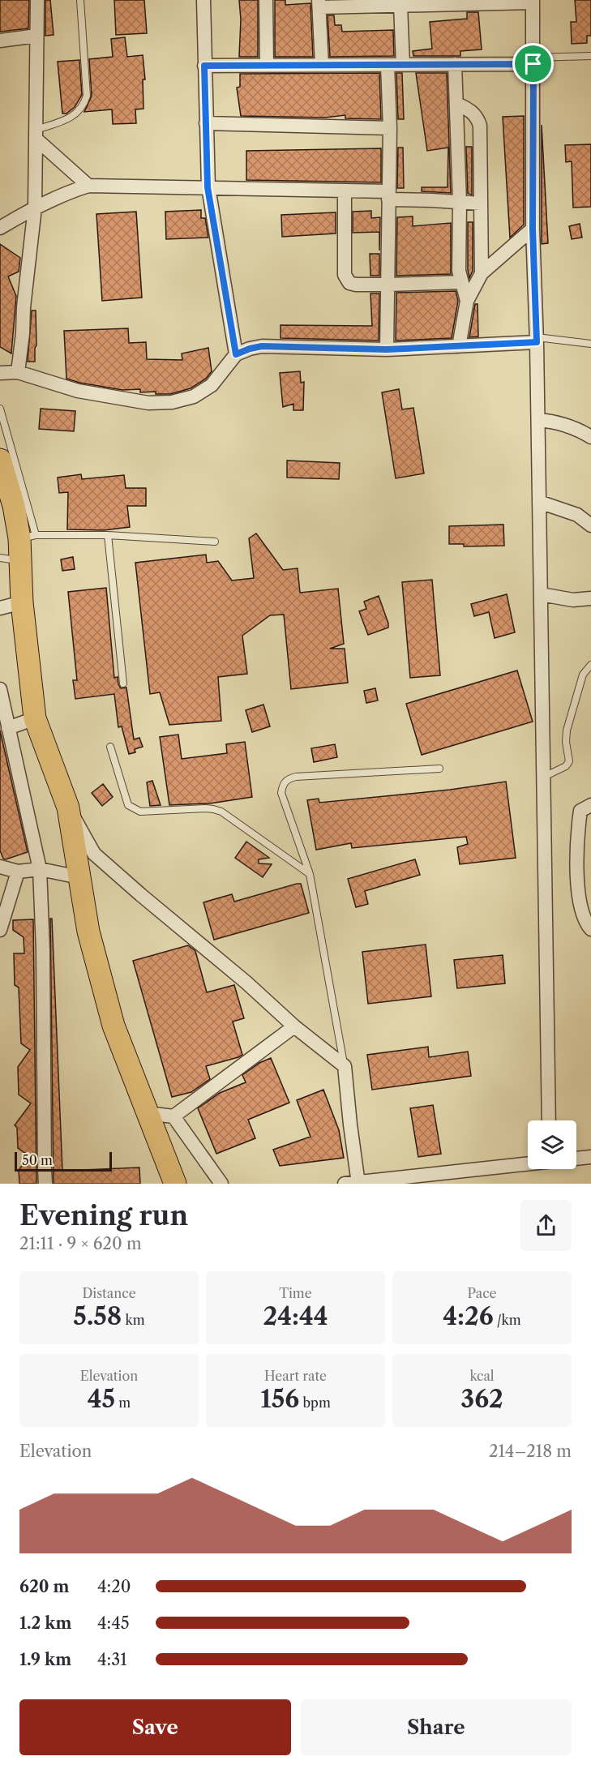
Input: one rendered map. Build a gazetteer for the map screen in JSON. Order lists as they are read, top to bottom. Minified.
{"scale_bar":"50 m","page":{"scale":"50 m","heading":["Evening run","21:11 · 9 × 620 m"],"stats":[["Distance","5.58 km"],["Time","24:44"],["Pace","4:26 /km"],["Elevation","45 m"],["Heart rate","156 bpm"],["kcal","362"]],"chart":["Elevation","214–218 m"],"list":[{"name":"620 m","note":"4:20"},{"name":"1.2 km","note":"4:45"},{"name":"1.9 km","note":"4:31"}],"buttons":["Save","Share"]}}
